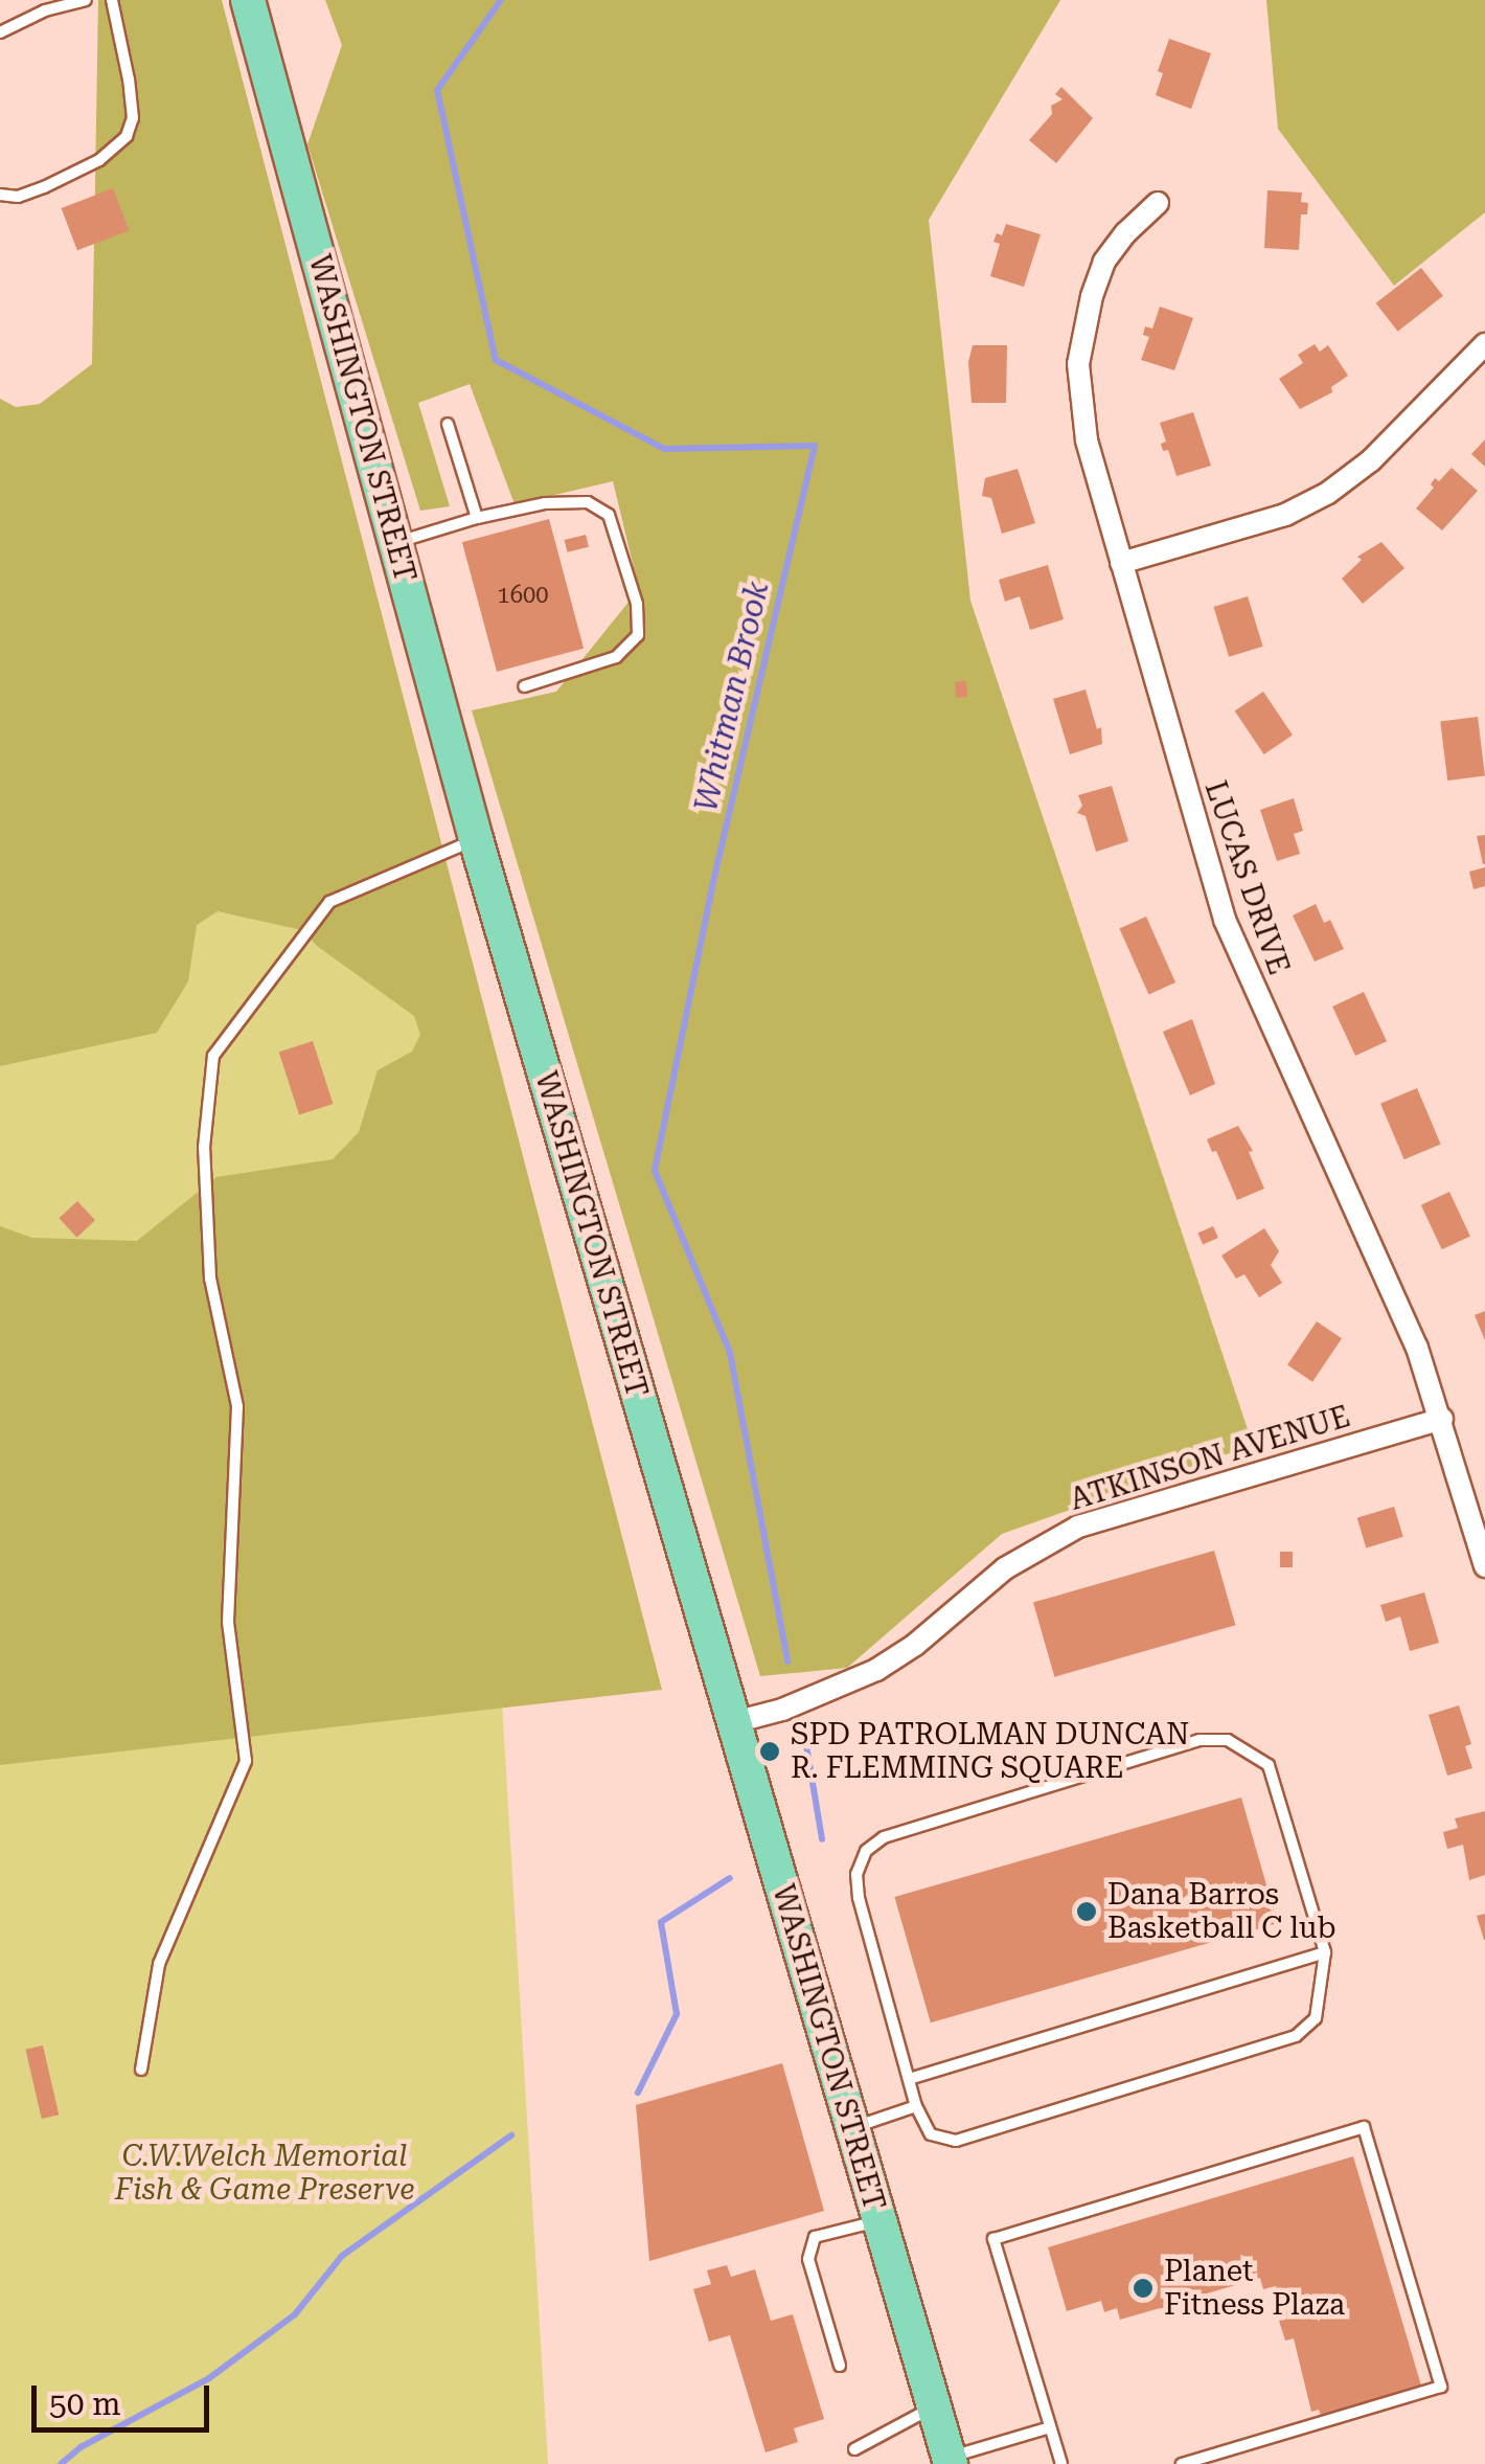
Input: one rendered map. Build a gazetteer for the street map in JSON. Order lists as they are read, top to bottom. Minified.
{"streets":{"main road":["WASHINGTON STREET"],"street":["LUCAS DRIVE","ATKINSON AVENUE"]},"crossings":[["WASHINGTON STREET","ATKINSON AVENUE"],["LUCAS DRIVE","ATKINSON AVENUE"]],"water":["Whitman Brook"],"parks":["C.W.Welch Memorial Fish & Game Preserve"],"places":["SPD PATROLMAN DUNCAN R. FLEMMING SQUARE","Dana Barros Basketball C lub","Planet Fitness Plaza"],"house_numbers":["1600"],"scale_bar":"50 m"}
